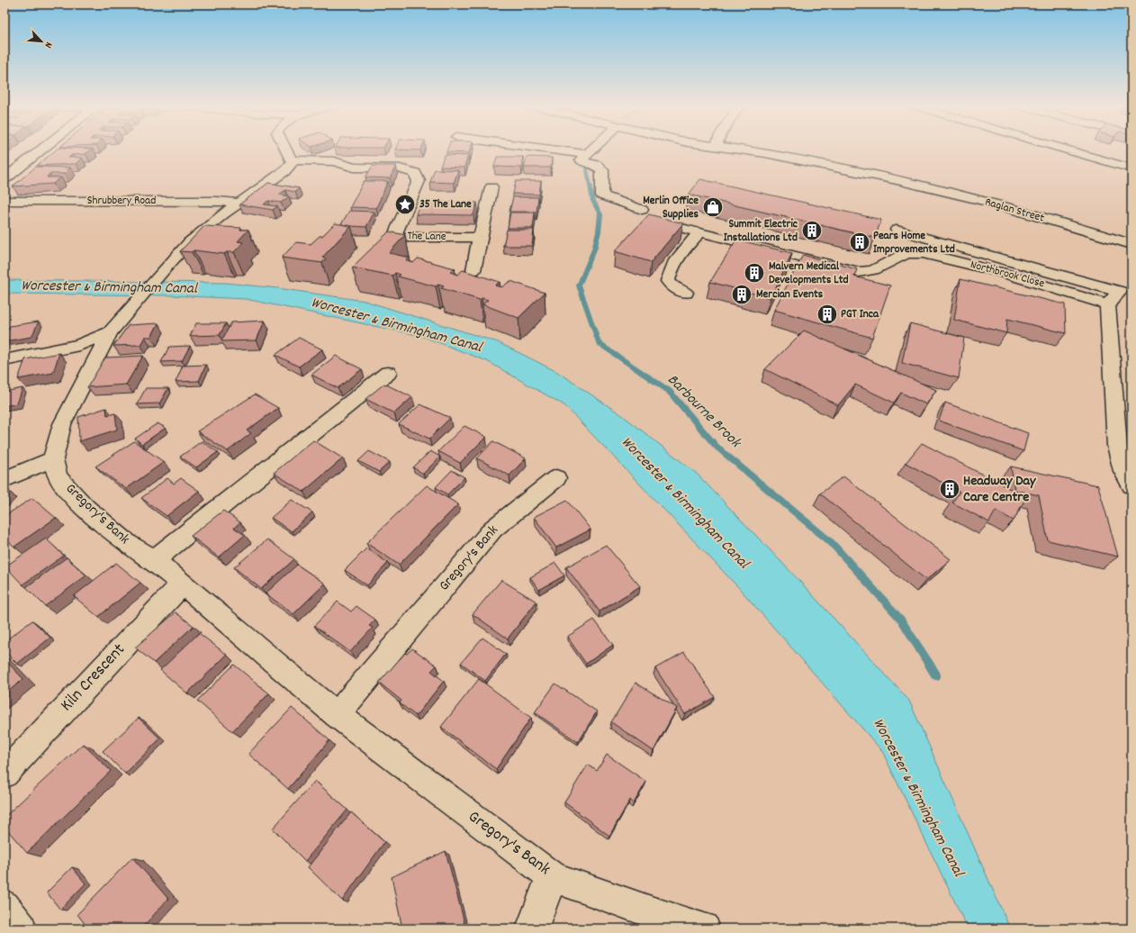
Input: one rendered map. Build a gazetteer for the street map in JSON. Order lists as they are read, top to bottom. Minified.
{"streets":{"street":["Shrubbery Road","Raglan Street","The Lane","Northbrook Close","Gregory's Bank","Kiln Crescent"]},"crossings":[["Gregory's Bank","Kiln Crescent"]],"water":["Worcester & Birmingham Canal","Barbourne Brook"],"places":{"place":["35 The Lane"],"shop":["Merlin Office Supplies"],"building":["Summit Electric Installations Ltd","Pears Home Improvements Ltd","Malvern Medical Developments Ltd","Mercian Events","PGT Inca","Headway Day Care Centre"]},"north":"bottom right"}
